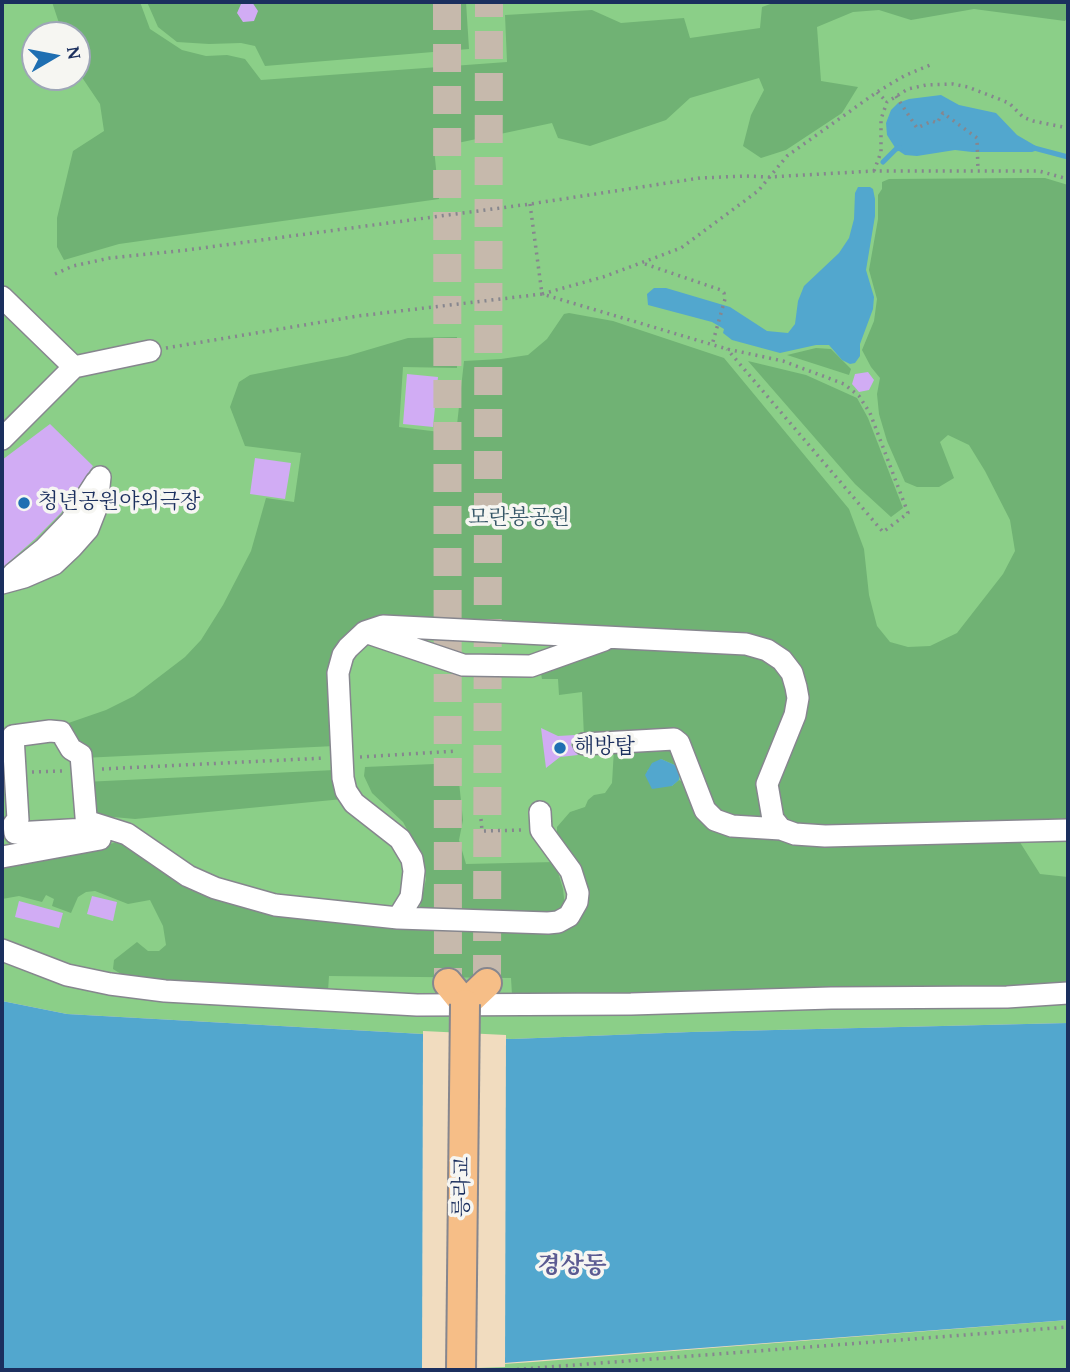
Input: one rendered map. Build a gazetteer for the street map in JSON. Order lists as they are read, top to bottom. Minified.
{"streets":{"main road":["릉라교"]},"districts":["경상동"],"parks":["모란봉공원"],"places":["청년공원야외극장","해방탑"],"north":"right"}
